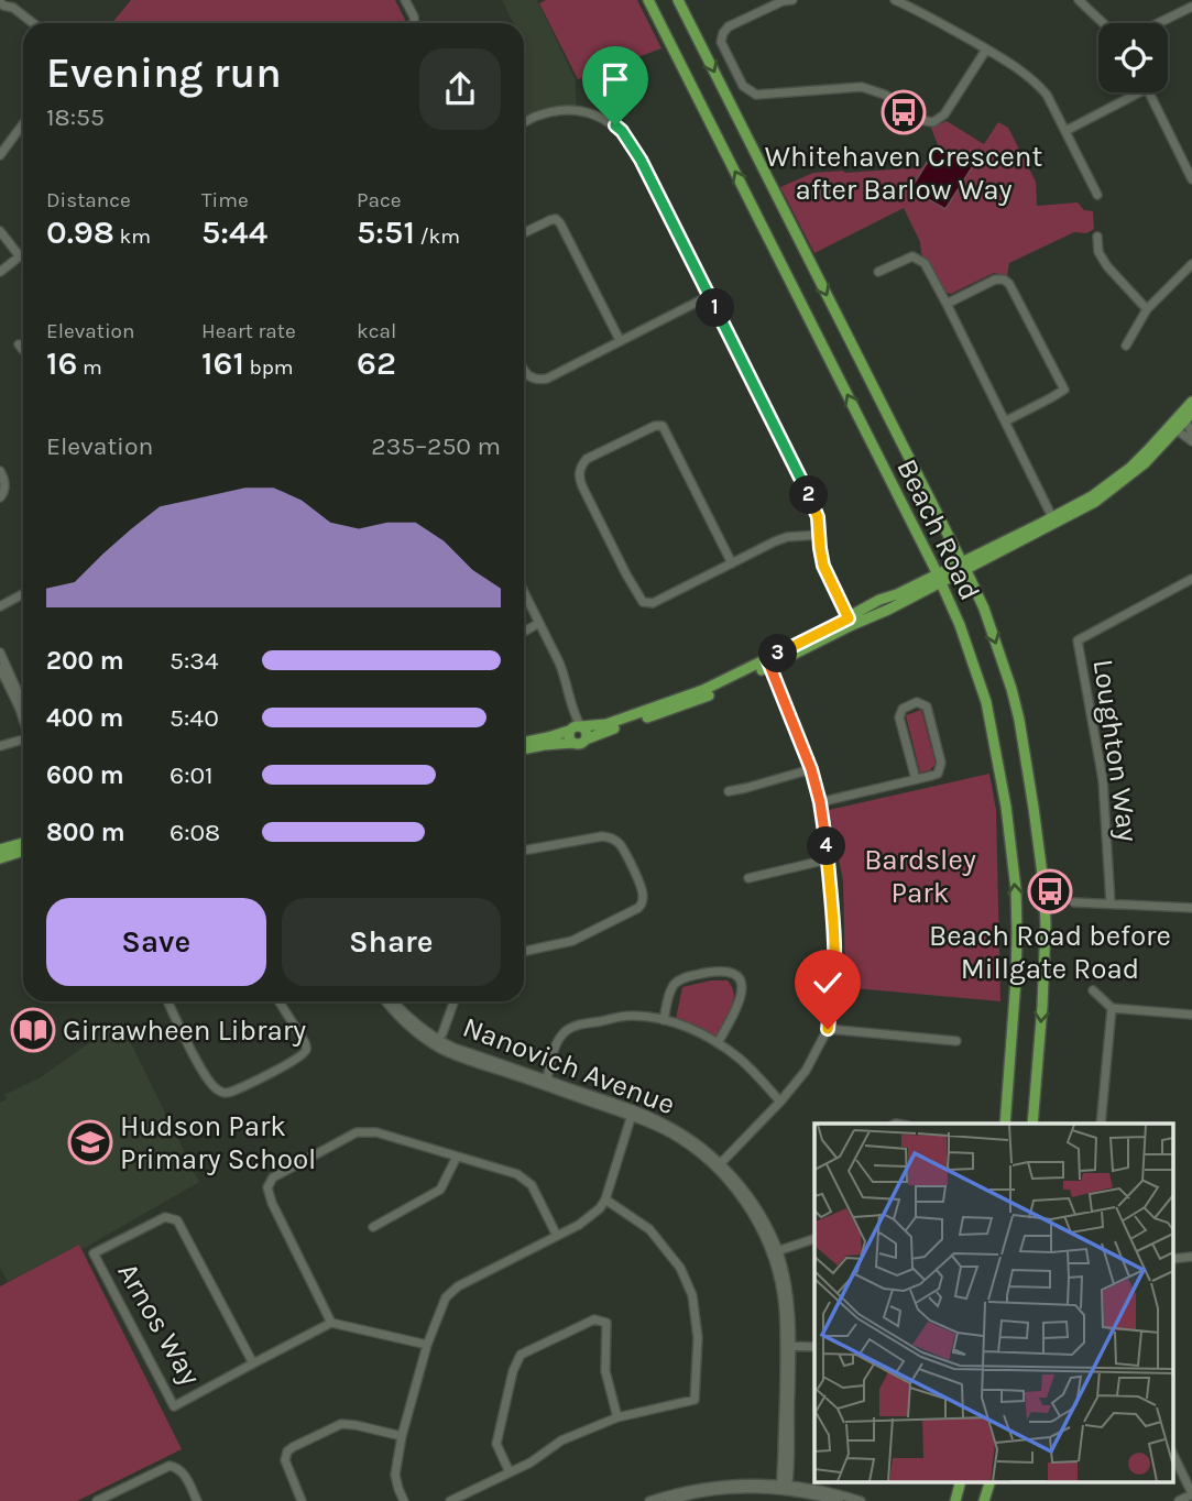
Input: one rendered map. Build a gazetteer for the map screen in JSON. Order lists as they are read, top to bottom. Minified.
{"streets":{"main road":["Beach Road"],"street":["Loughton Way","Nanovich Avenue","Arnos Way"]},"parks":["Bardsley Park"],"places":{"bus stop":["Whitehaven Crescent after Barlow Way","Beach Road before Millgate Road"],"library":["Girrawheen Library"],"school or university":["Hudson Park Primary School"]},"page":{"heading":["Evening run","18:55"],"stats":[["Distance","0.98 km"],["Time","5:44"],["Pace","5:51 /km"],["Elevation","16 m"],["Heart rate","161 bpm"],["kcal","62"]],"pins":["1","2","3","4"],"chart":["Elevation","235–250 m"],"list":[{"name":"200 m","note":"5:34"},{"name":"400 m","note":"5:40"},{"name":"600 m","note":"6:01"},{"name":"800 m","note":"6:08"}],"buttons":["Save","Share"]}}
